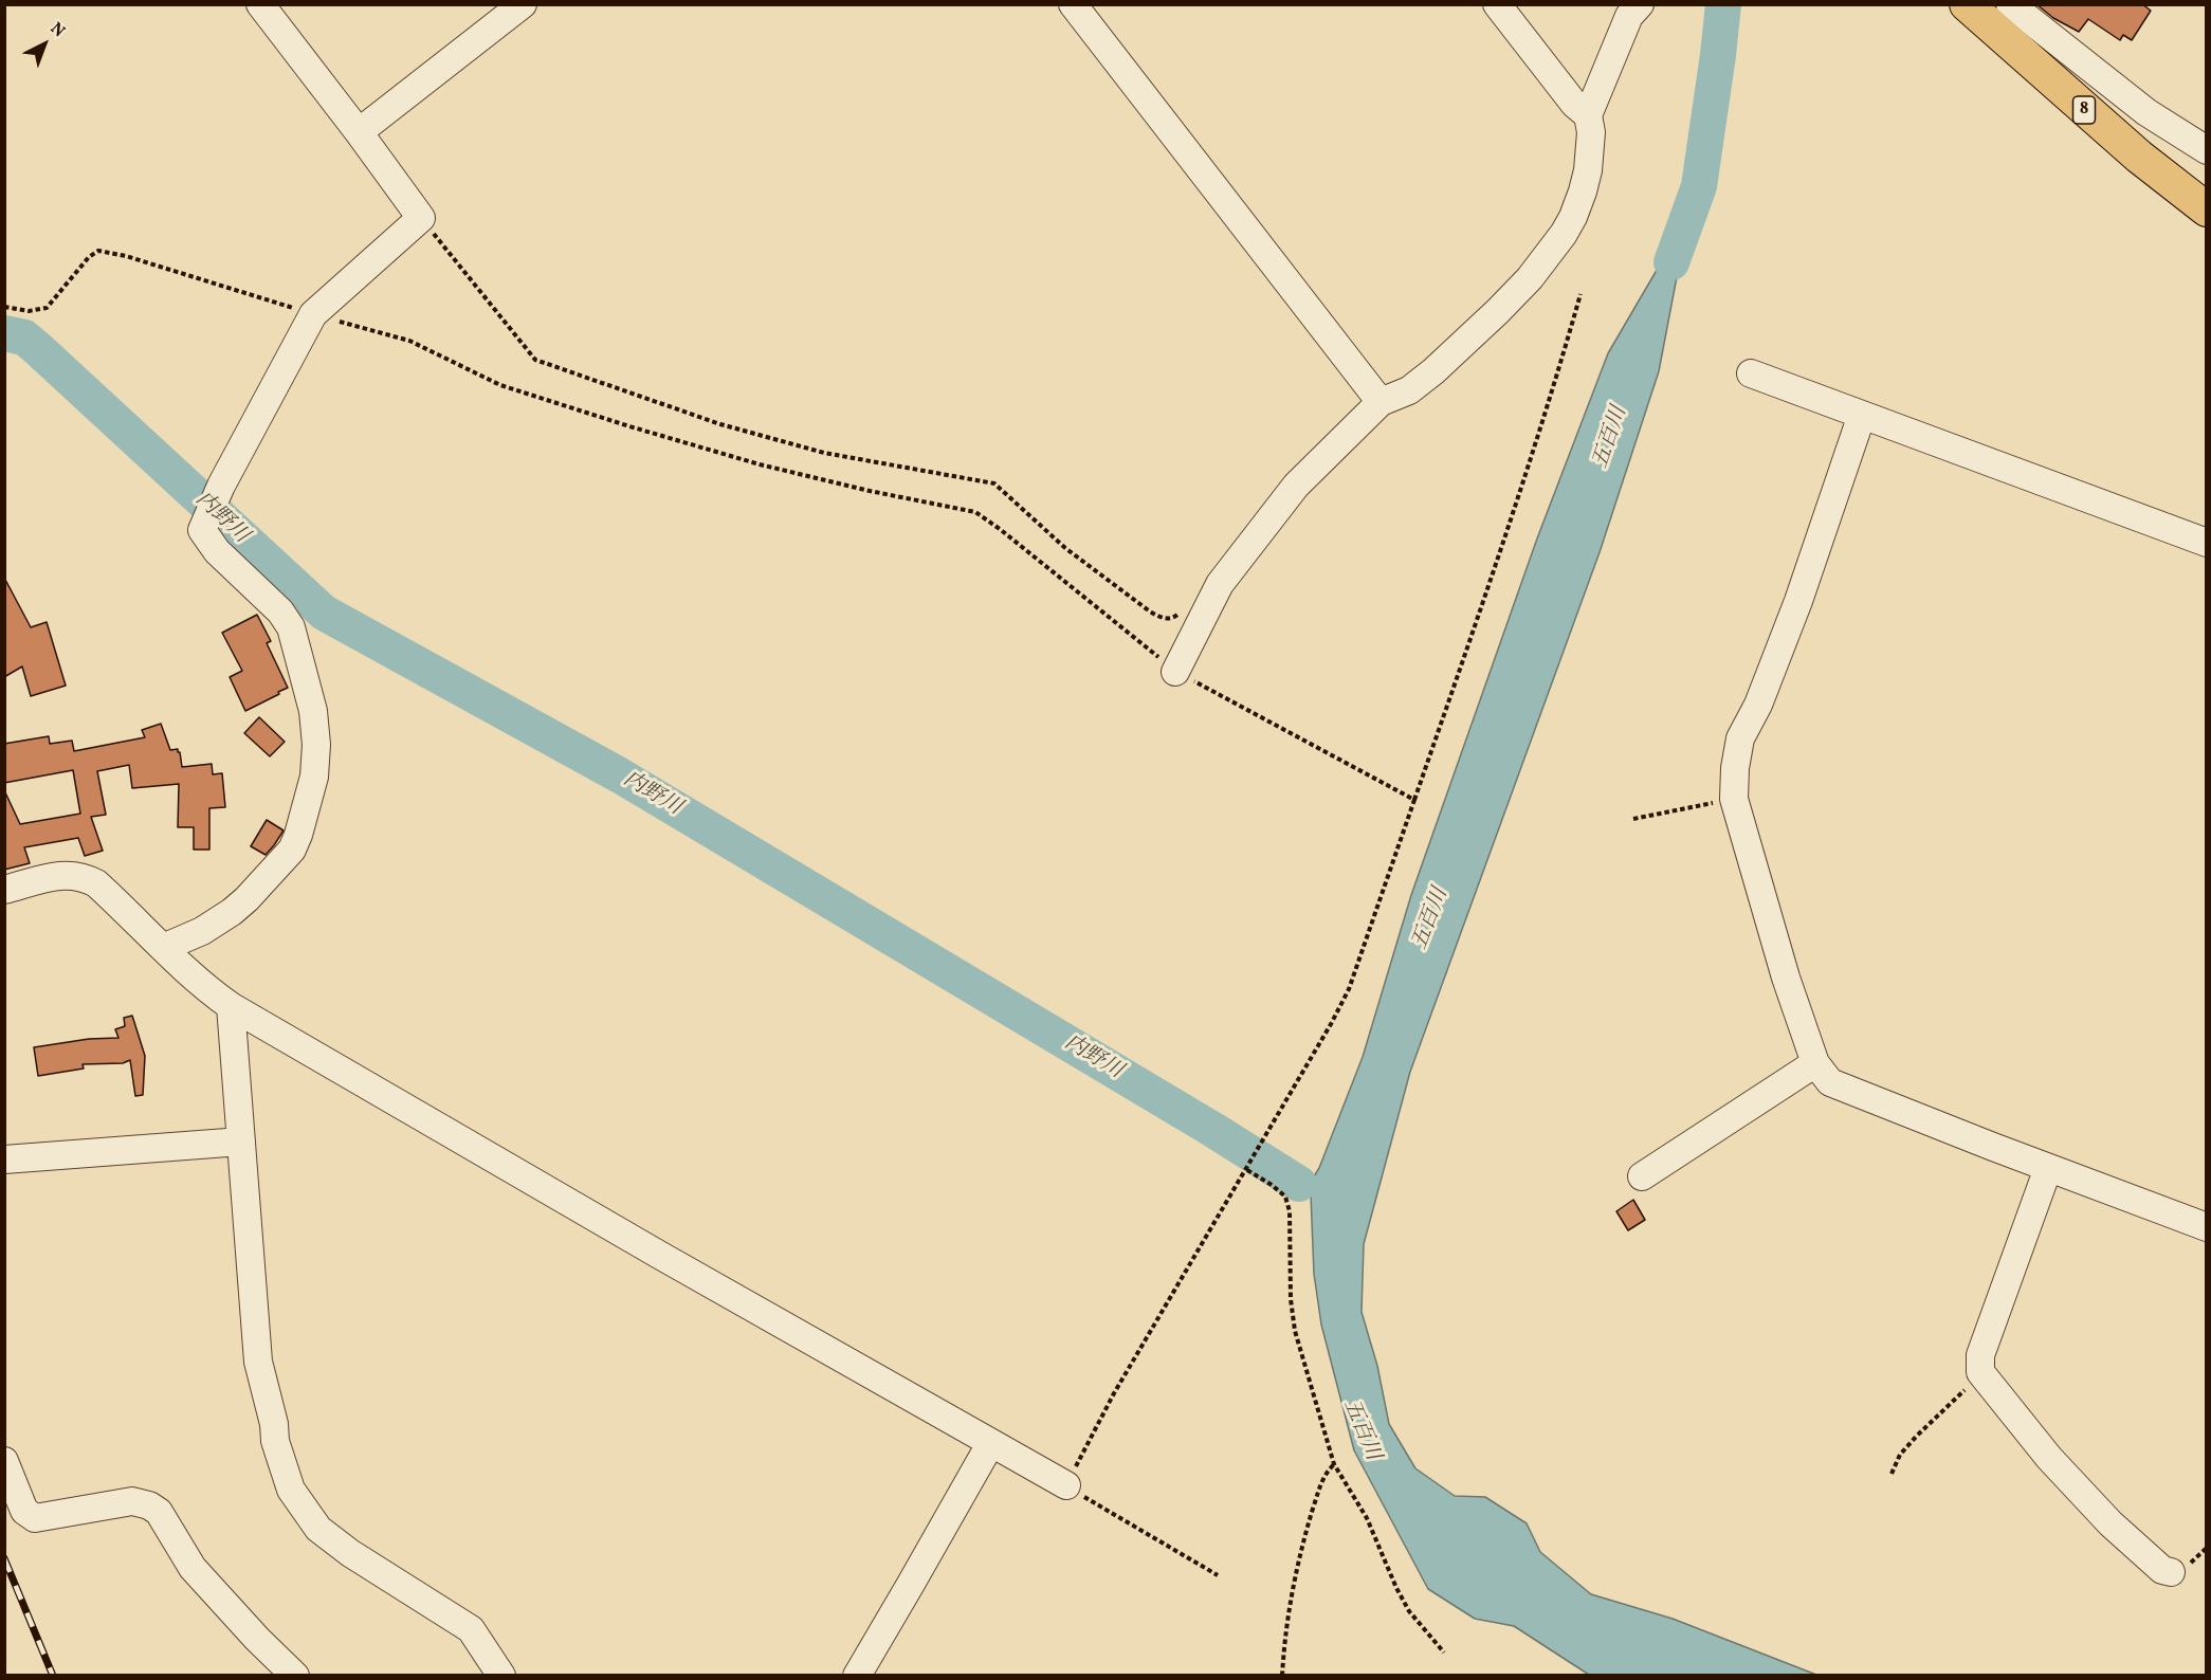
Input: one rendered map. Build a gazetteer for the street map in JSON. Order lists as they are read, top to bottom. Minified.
{"streets":{"main road":["8"]},"water":["五百川","内野川"],"north":"top right"}
